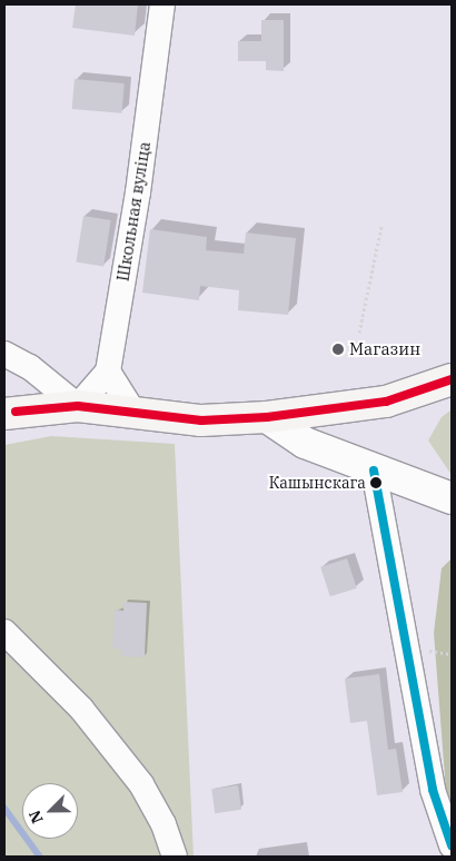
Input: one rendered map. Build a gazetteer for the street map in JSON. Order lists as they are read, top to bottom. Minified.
{"streets":{"street":["Школьная вуліца"]},"places":["Магазин","Кашынскага"],"north":"bottom left"}
